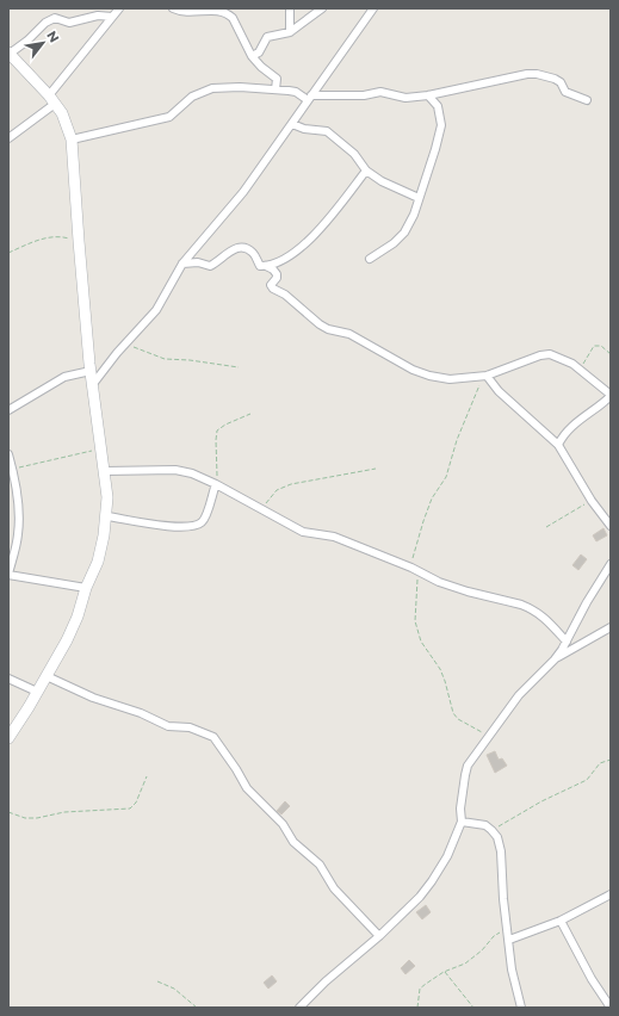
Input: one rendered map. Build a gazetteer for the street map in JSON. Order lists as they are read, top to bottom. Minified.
{"north":"top right"}
